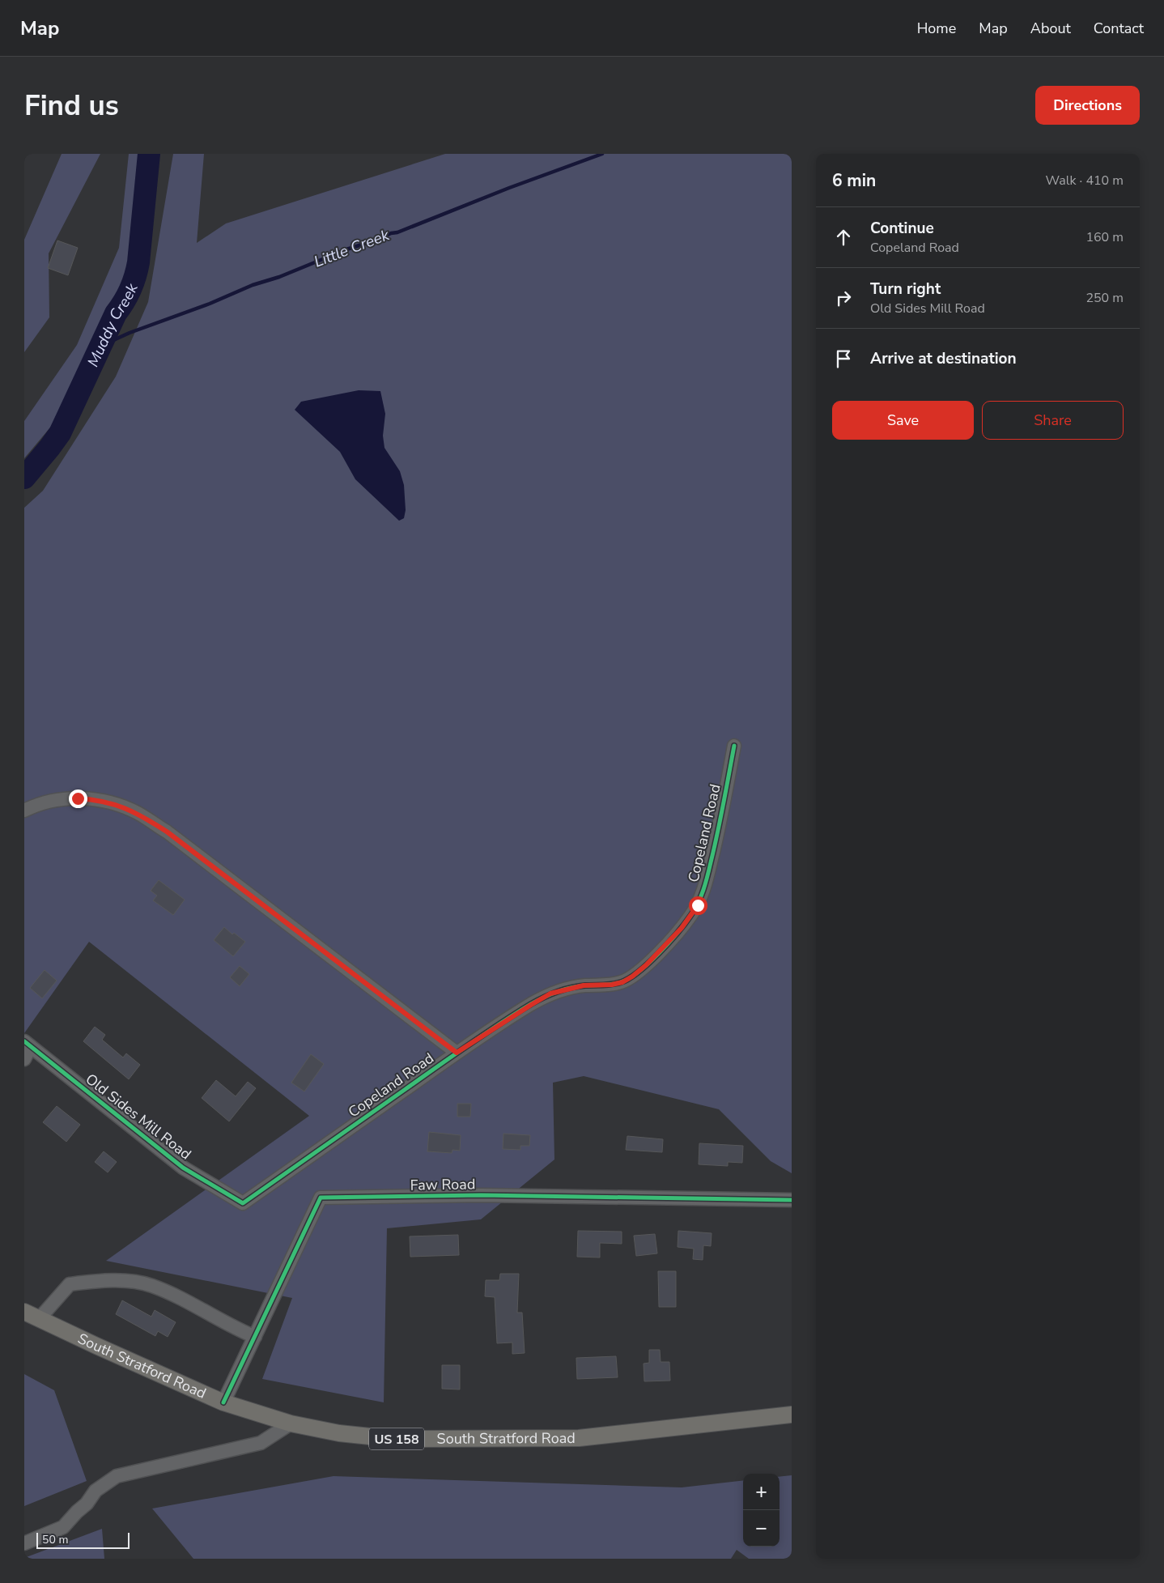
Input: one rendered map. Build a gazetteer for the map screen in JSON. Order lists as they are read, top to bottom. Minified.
{"streets":{"main road":["South Stratford Road","US 158"],"street":["Copeland Road","Old Sides Mill Road","Faw Road"]},"crossings":[["Copeland Road","Old Sides Mill Road"],["Faw Road","South Stratford Road"]],"water":["Little Creek","Muddy Creek"],"scale_bar":"50 m","page":{"header":"Map","nav":["Home","Map","About","Contact"],"buttons":["Directions",["Save","Share"]],"title":"Find us","heading":["6 min","Walk · 410 m"],"list":[["Continue","Copeland Road","160 m"],["Turn right","Old Sides Mill Road","250 m"],"Arrive at destination"],"map_buttons":["+","−"],"scale":"50 m"}}
